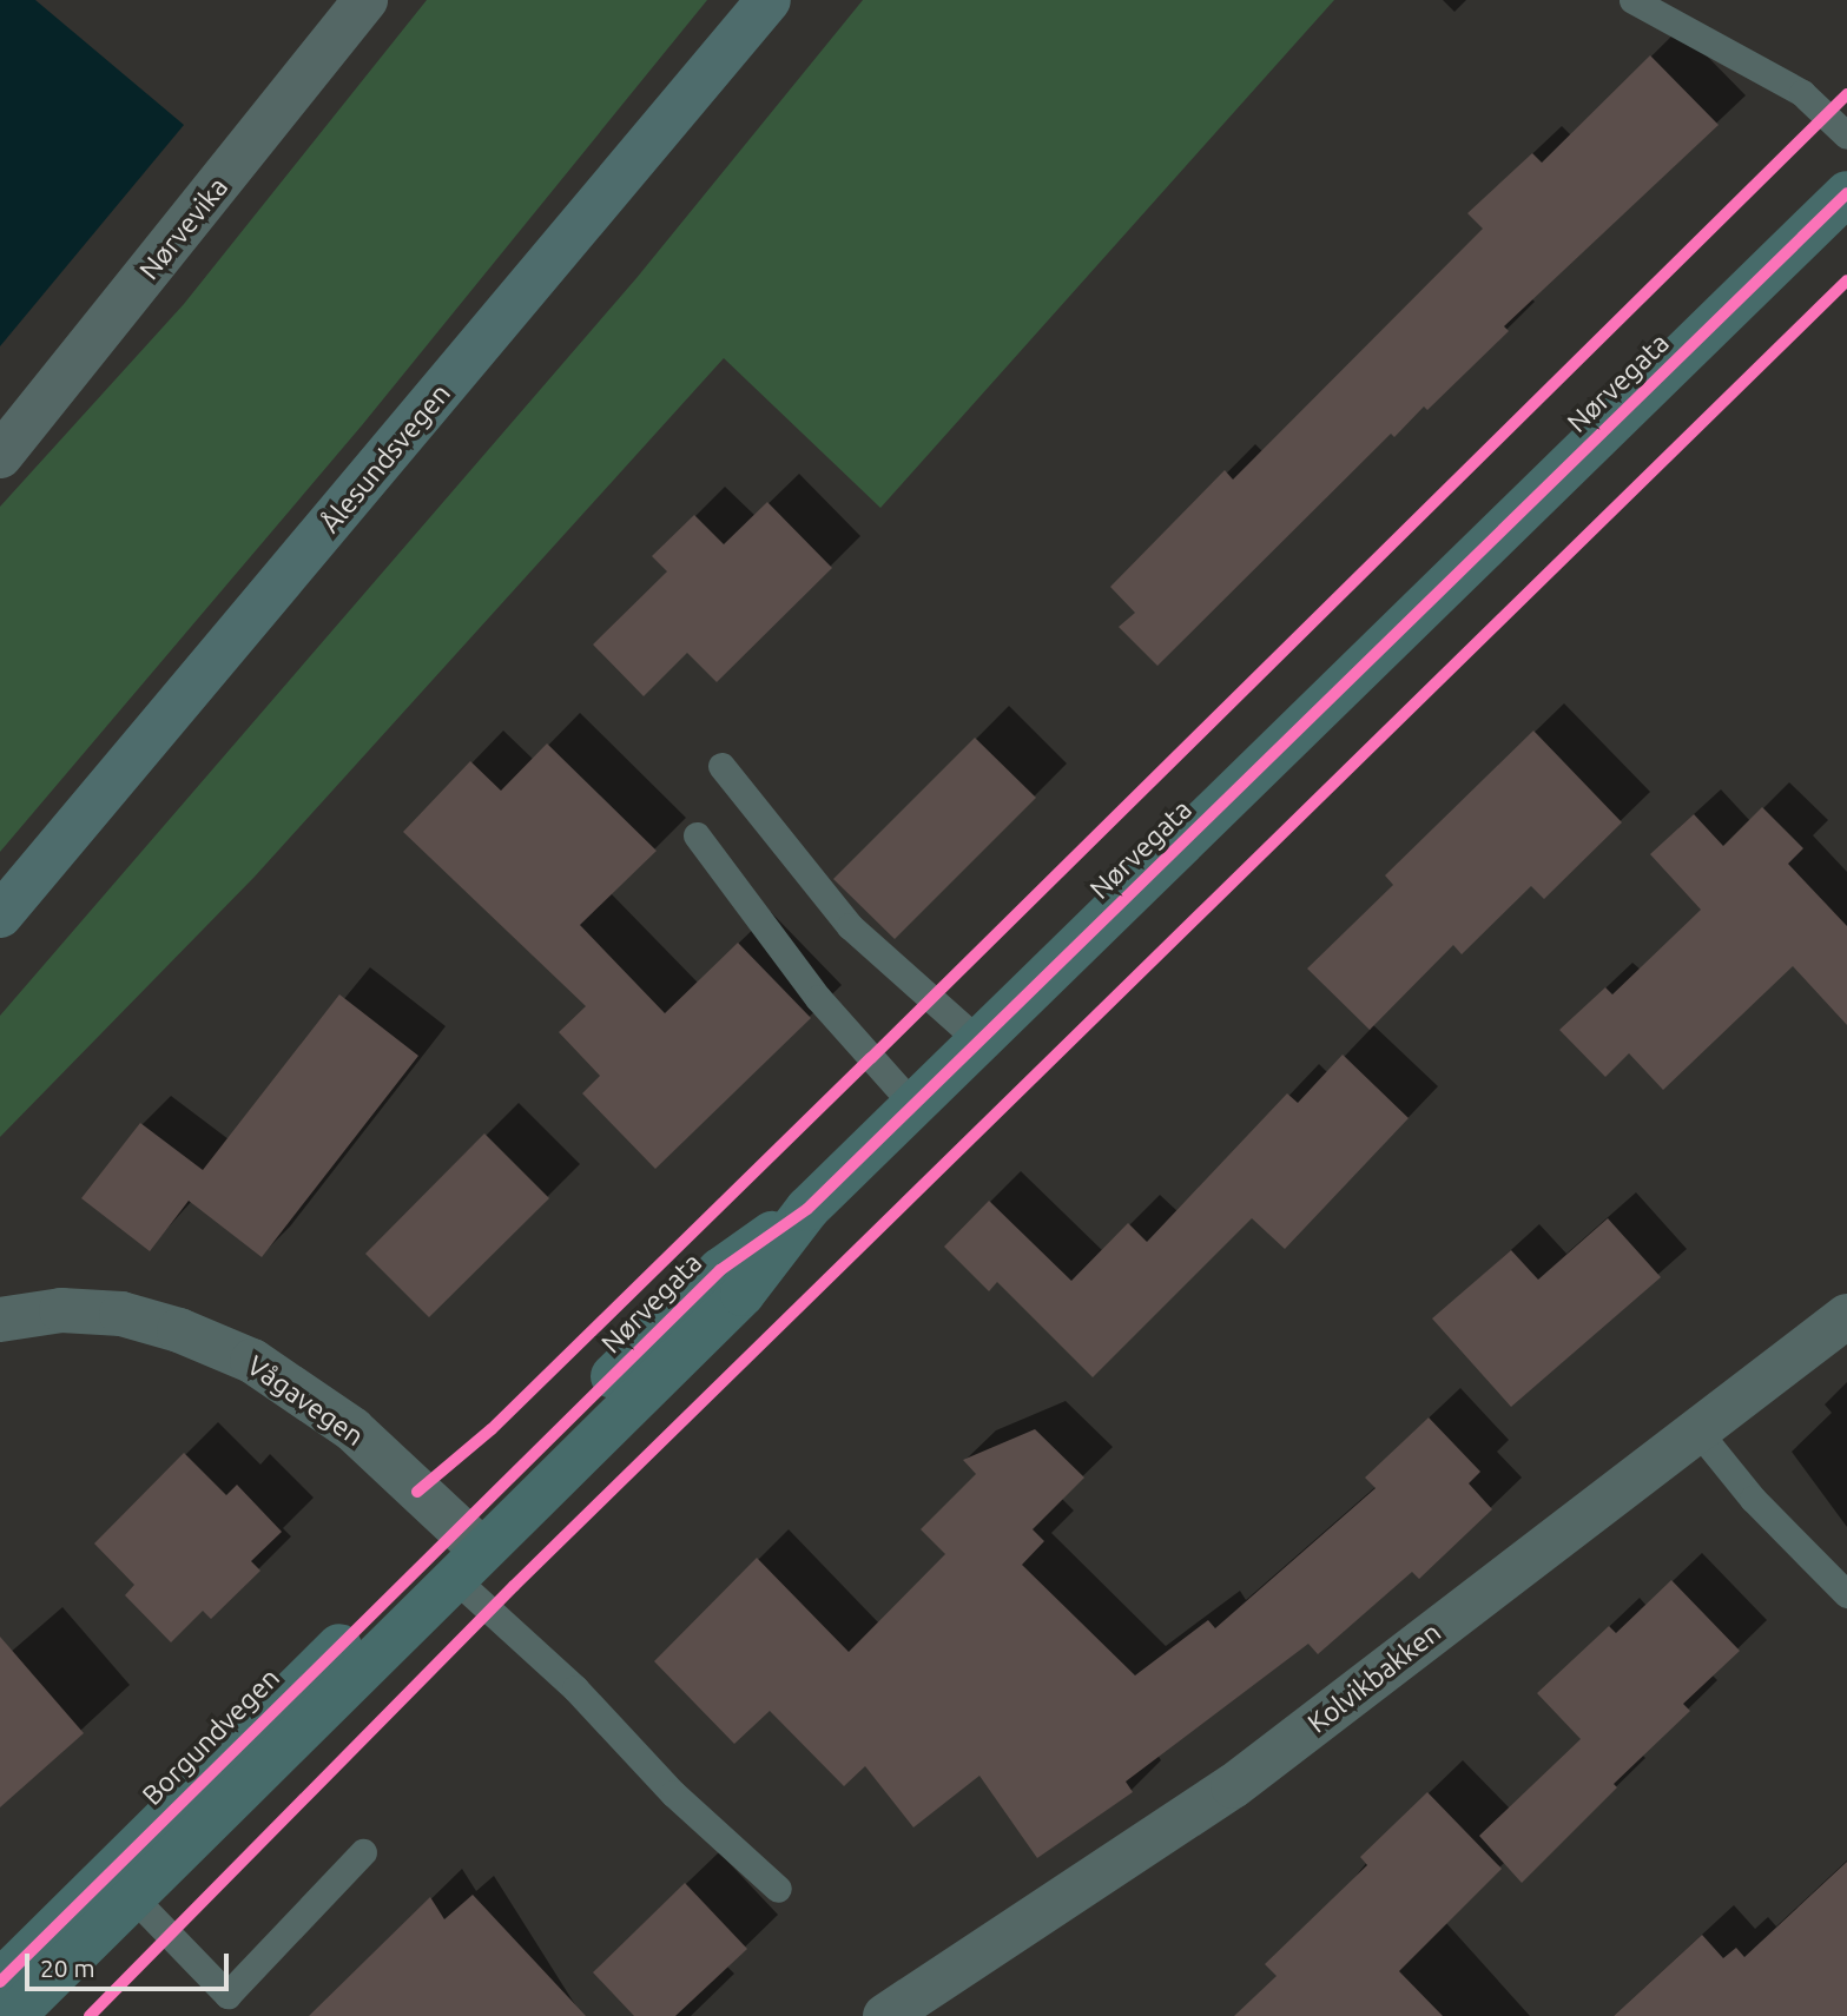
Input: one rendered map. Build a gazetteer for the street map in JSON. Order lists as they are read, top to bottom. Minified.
{"streets":{"highway":["Ålesundsvegen"],"main road":["Nørvegata"],"street":["Nørvevika","Vågavegen","Kolvikbakken"],"cycle path":["Borgundvegen"]},"crossings":[["Nørvegata","Vågavegen"]],"scale_bar":"20 m"}
